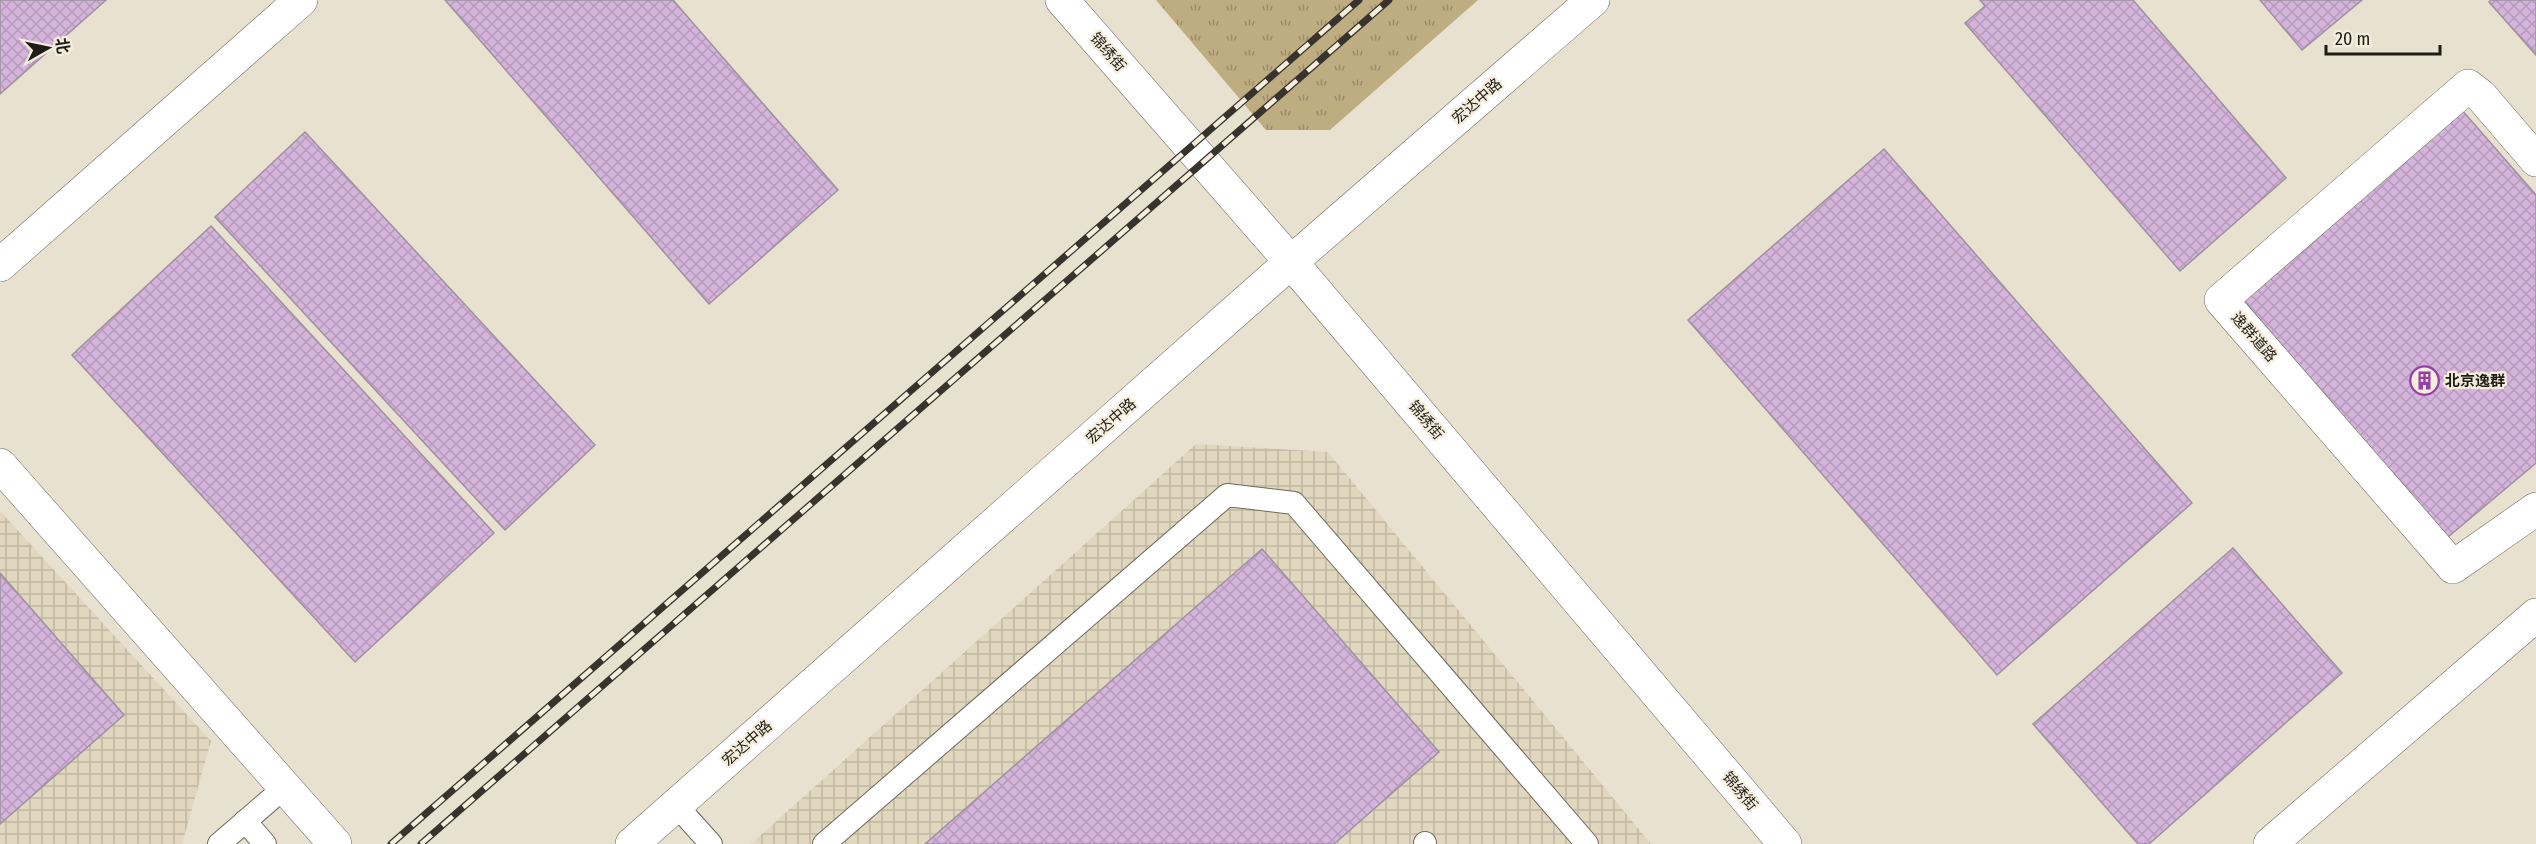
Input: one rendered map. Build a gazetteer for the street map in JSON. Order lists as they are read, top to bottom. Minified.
{"streets":{"street":["锦绣街","宏达中路","逸群道路"]},"crossings":[["锦绣街","宏达中路"]],"places":{"building":["北京逸群"]},"scale_bar":"20 m","north":"right"}
